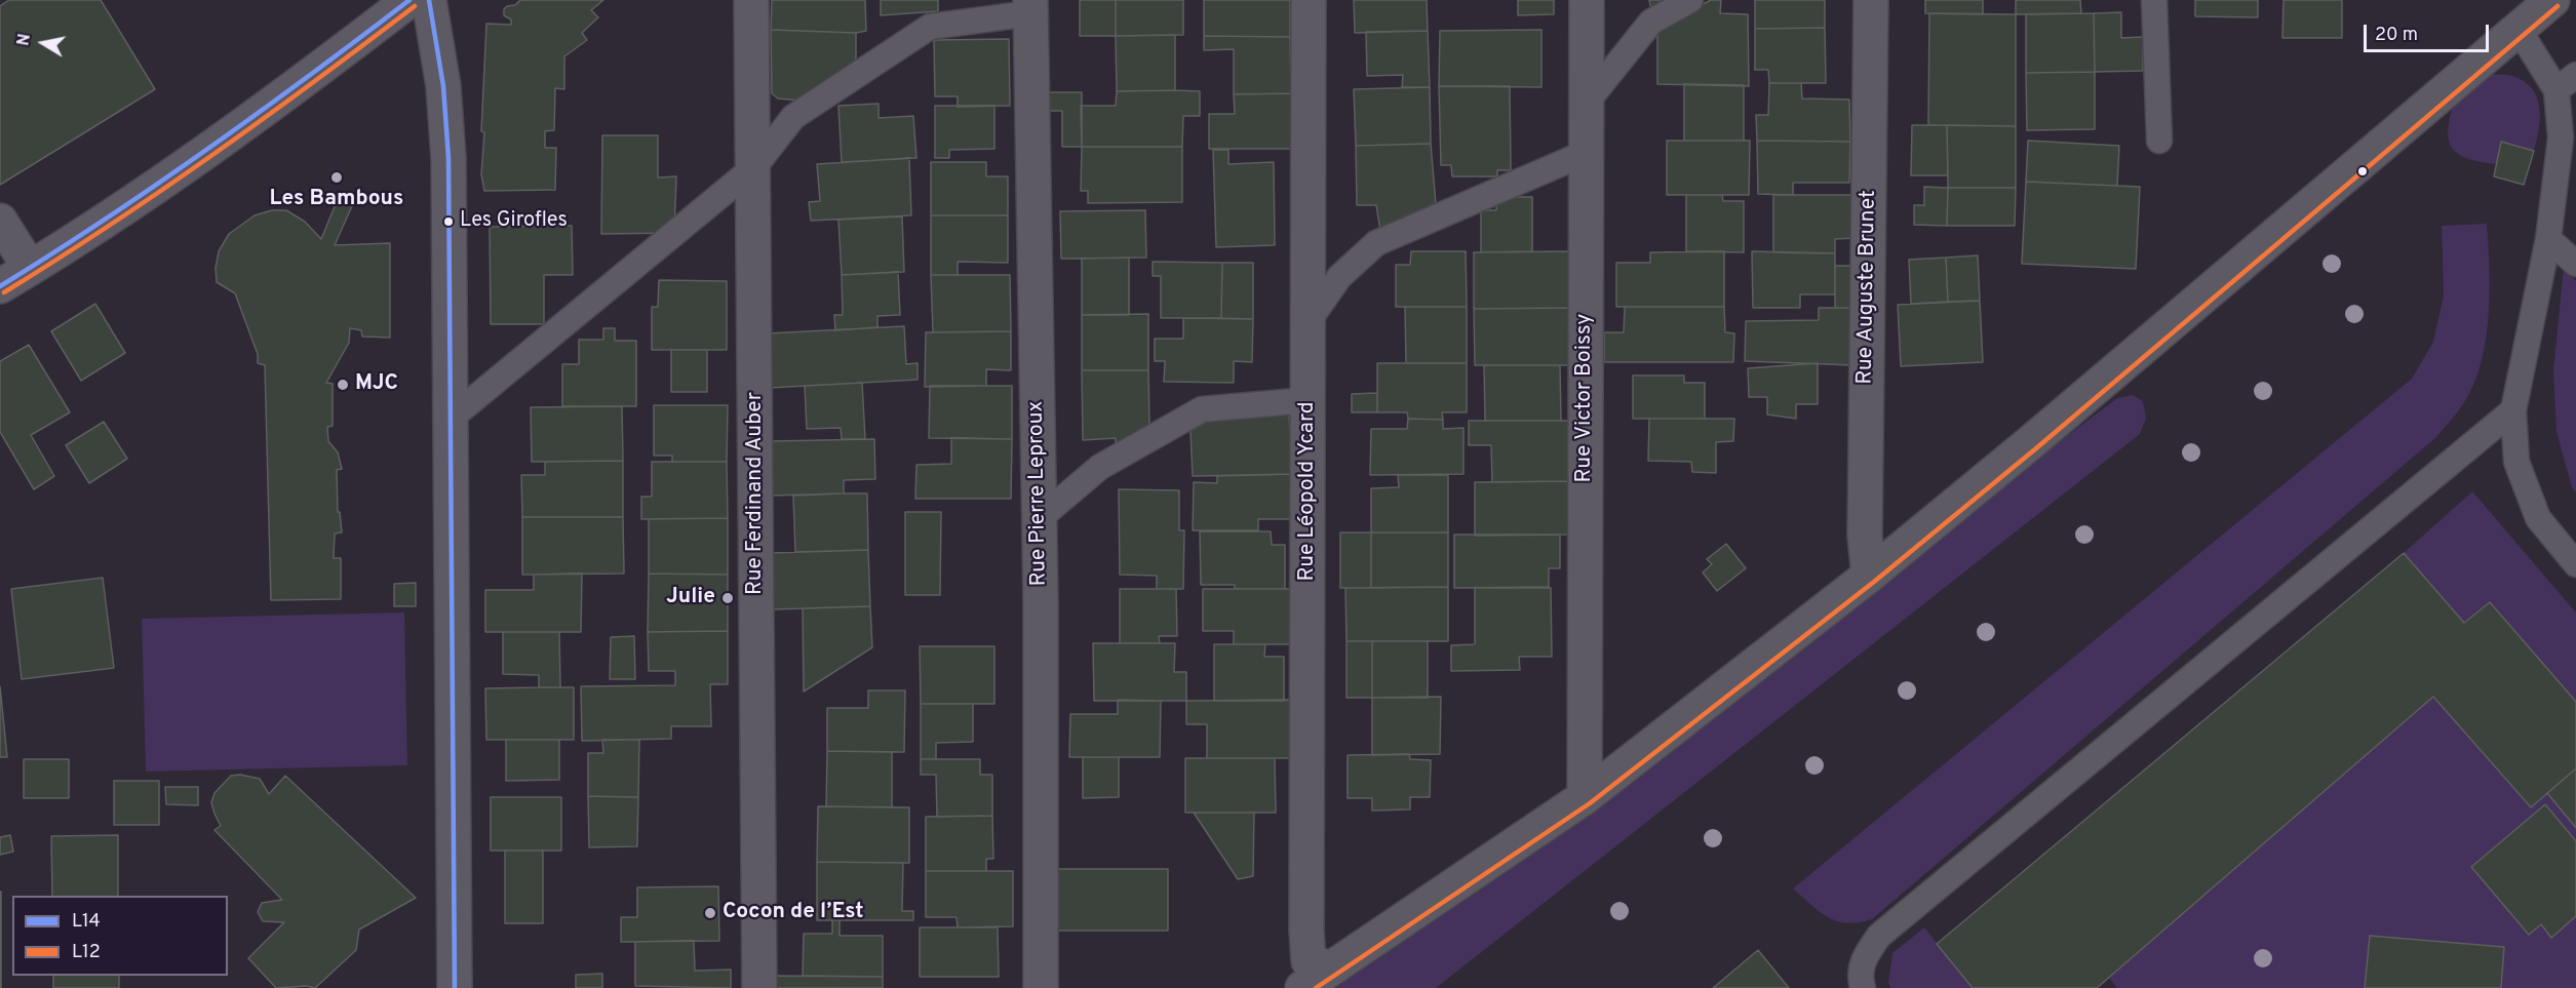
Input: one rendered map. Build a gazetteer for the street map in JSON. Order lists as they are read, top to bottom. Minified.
{"streets":{"street":["Rue Auguste Brunet","Rue Victor Boissy","Rue Léopold Ycard","Rue Ferdinand Auber","Rue Pierre Leproux"]},"places":["Les Bambous","Les Girofles","MJC","Julie","Cocon de l’Est"],"lines":["transit line L14","transit line L12"],"legend":["L14","L12"],"scale_bar":"20 m","north":"left"}
